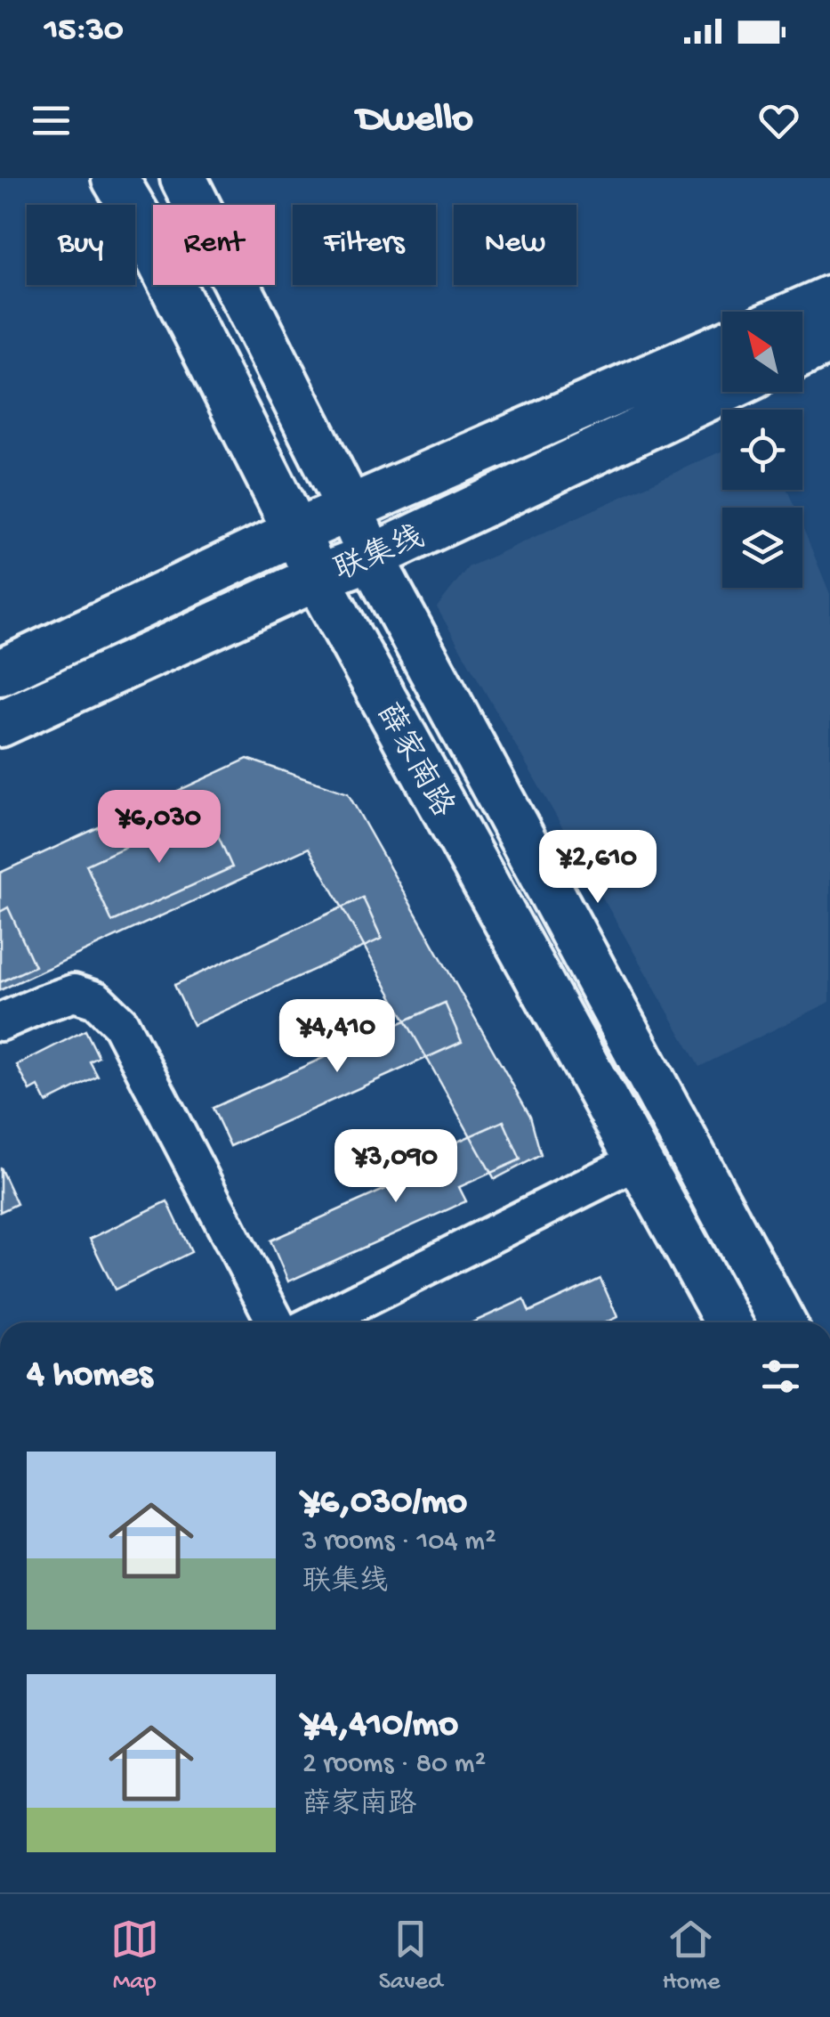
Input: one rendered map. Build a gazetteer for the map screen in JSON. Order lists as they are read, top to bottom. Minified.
{"streets":{"main road":["联集线","薛家南路"]},"crossings":[["联集线","薛家南路"]],"north":"top left","page":{"status":"15:30","header":"Dwello","chip":["Buy","Rent","Filters","New"],"price":["¥6,030","¥2,610","¥4,410","¥3,090"],"heading":"4 homes","list":[{"name":"¥6,030/mo","note":"3 rooms · 104 m² · 联集线"},{"name":"¥4,410/mo","note":"2 rooms · 80 m² · 薛家南路"}],"tabs":["Map","Saved","Home"]}}
